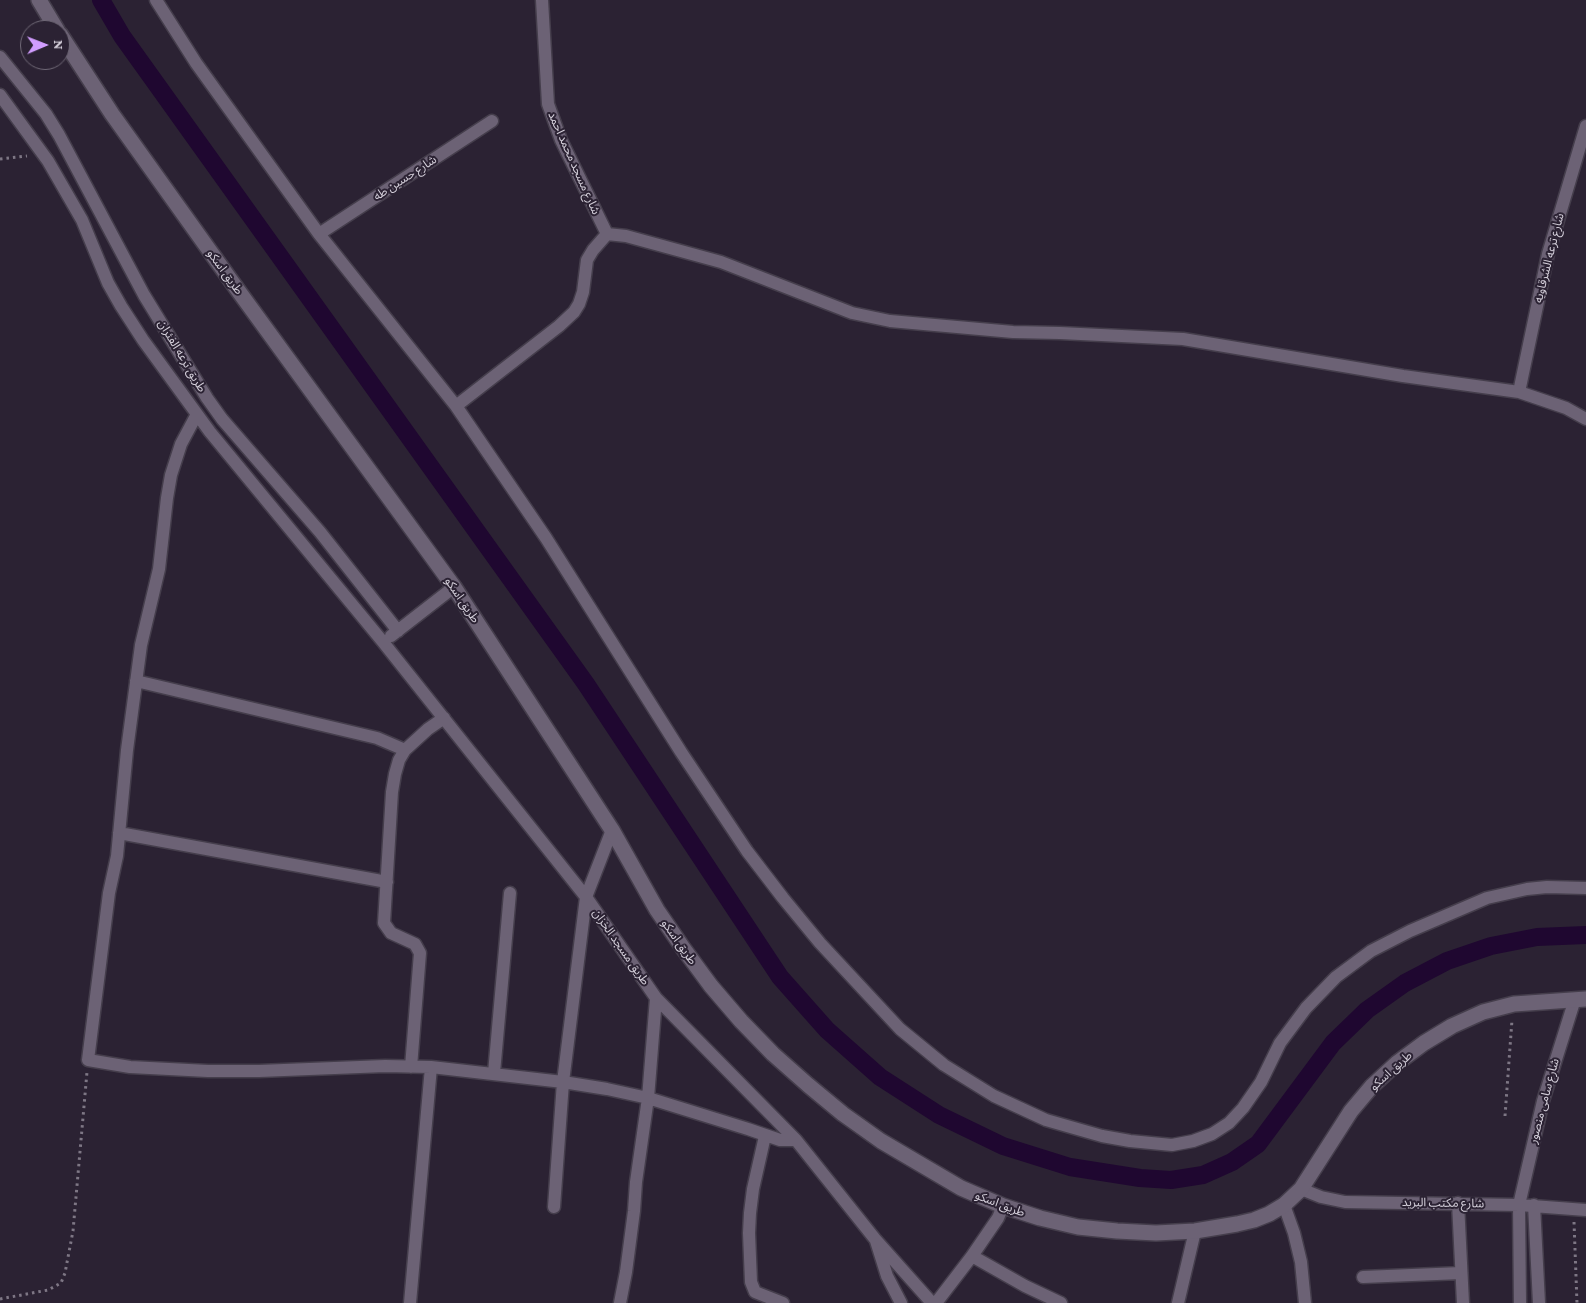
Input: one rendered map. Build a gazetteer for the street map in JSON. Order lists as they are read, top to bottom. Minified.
{"streets":{"street":["شارع مسجد محمد احمد","شارع حسين طه","شارع ترعه الشرقاويه","طريق اسكو","طريق ترعه الفئران","طريق مسجد الخزان","شارع سامى منصور","شارع مكتب البريد"]},"crossings":[["طريق اسكو","شارع سامى منصور"],["طريق اسكو","شارع مكتب البريد"],["طريق ترعه الفئران","طريق مسجد الخزان"],["شارع سامى منصور","شارع مكتب البريد"]],"north":"right"}
